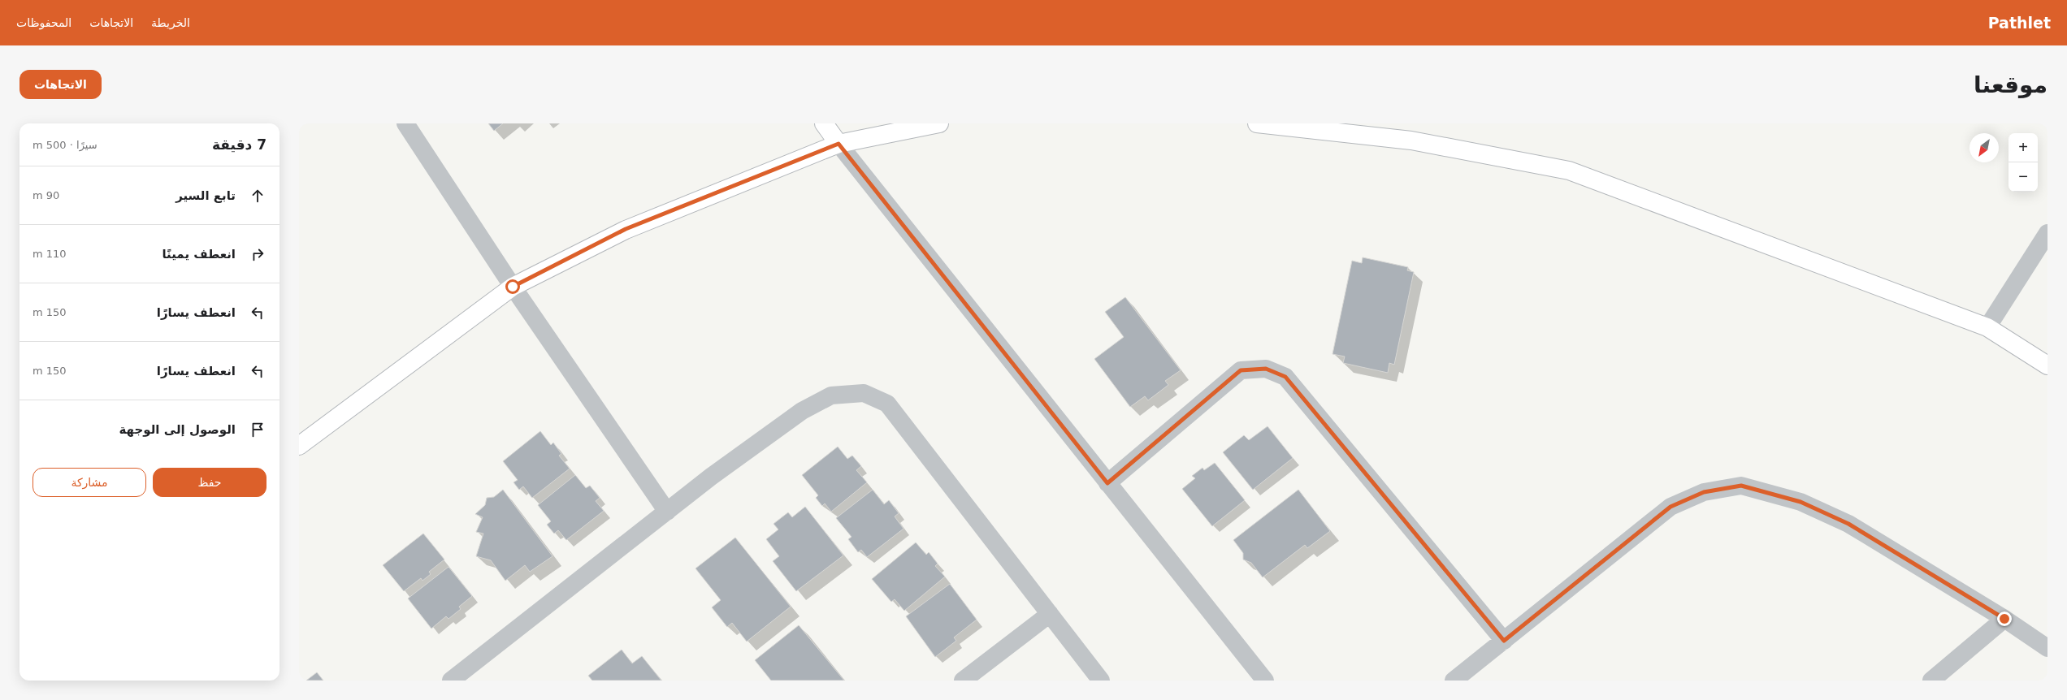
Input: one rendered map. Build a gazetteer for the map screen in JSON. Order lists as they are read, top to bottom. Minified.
{"north":"bottom left","page":{"header":"Pathlet","nav":["الخريطة","الاتجاهات","المحفوظات"],"buttons":["الاتجاهات",["حفظ","مشاركة"]],"title":"موقعنا","heading":["7 دقيقة","سيرًا · 500 m"],"map_buttons":["+","−"],"list":[["تابع السير","90 m"],["انعطف يمينًا","110 m"],["انعطف يسارًا","150 m"],["انعطف يسارًا","150 m"],"الوصول إلى الوجهة"]}}
